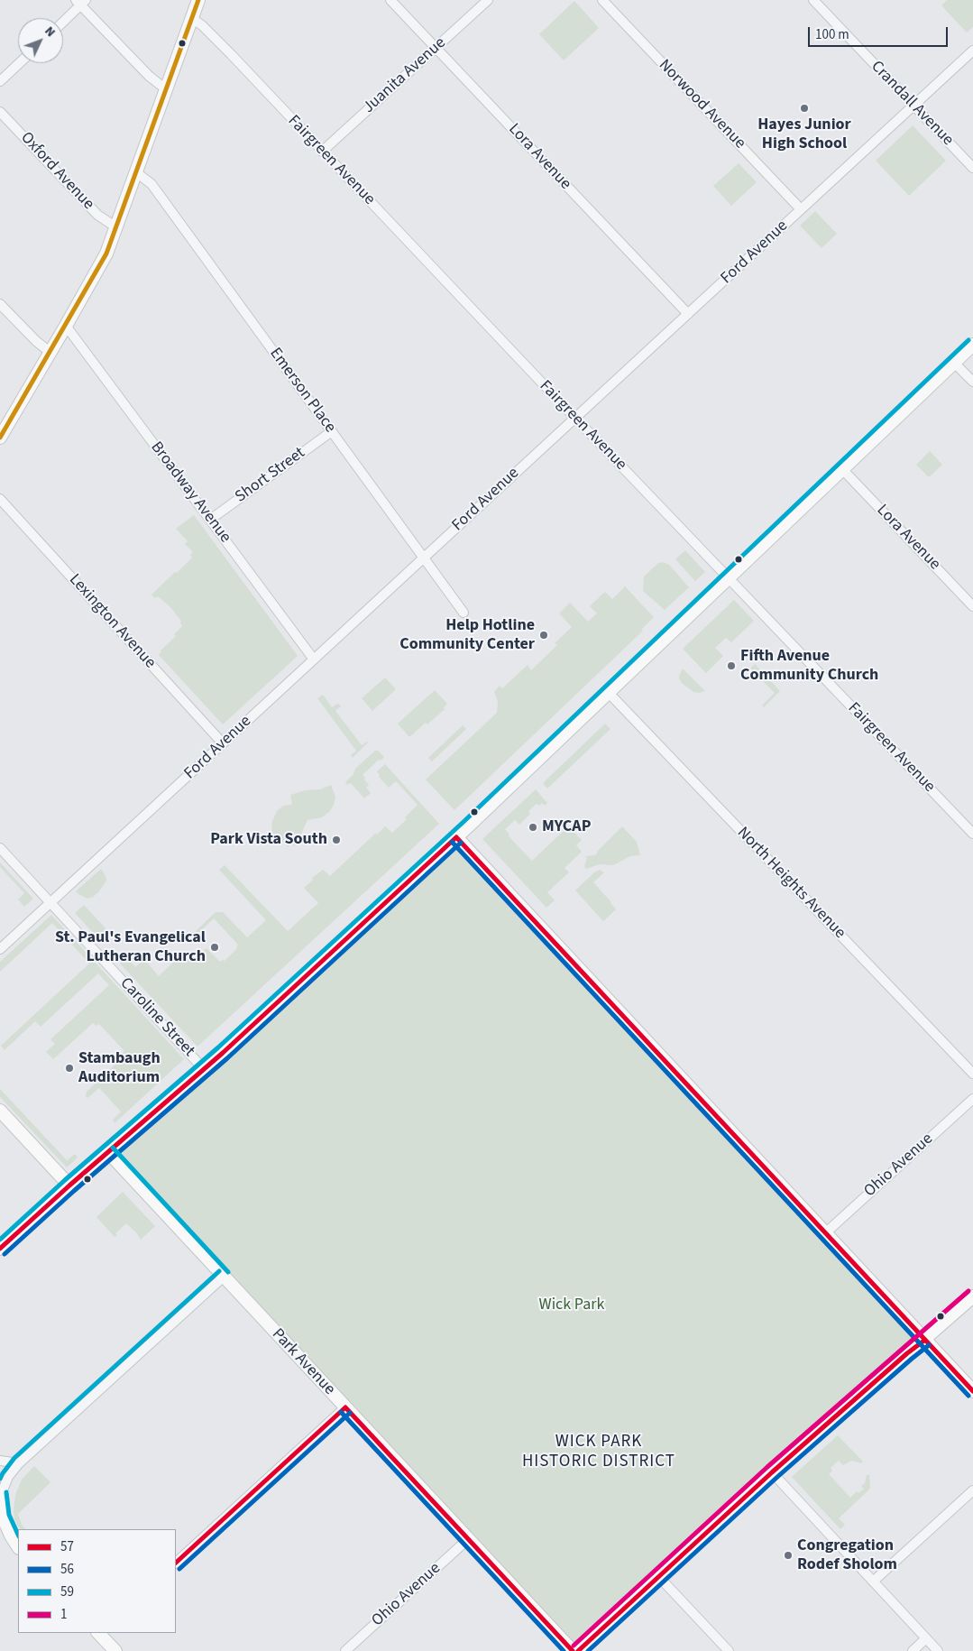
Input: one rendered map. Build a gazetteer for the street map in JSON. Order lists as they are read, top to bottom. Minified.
{"streets":{"street":["Juanita Avenue","Crandall Avenue","Norwood Avenue","Lora Avenue","Fairgreen Avenue","Oxford Avenue","Ford Avenue","Emerson Place","Short Street","Broadway Avenue","Lexington Avenue","North Heights Avenue","Caroline Street","Ohio Avenue","Park Avenue"]},"crossings":[["Juanita Avenue","Lora Avenue"],["Juanita Avenue","Fairgreen Avenue"],["Crandall Avenue","Ford Avenue"],["Norwood Avenue","Ford Avenue"],["Lora Avenue","Ford Avenue"],["Fairgreen Avenue","Ford Avenue"],["Ford Avenue","Emerson Place"],["Ford Avenue","Broadway Avenue"],["Ford Avenue","Lexington Avenue"],["Ford Avenue","Caroline Street"],["Emerson Place","Short Street"],["Short Street","Broadway Avenue"],["Ohio Avenue","Park Avenue"]],"districts":["WICK PARK HISTORIC DISTRICT"],"parks":["Wick Park"],"places":["Hayes Junior High School","Help Hotline Community Center","Fifth Avenue Community Church","MYCAP","Park Vista South","St. Paul's Evangelical Lutheran Church","Stambaugh Auditorium","Congregation Rodef Sholom"],"lines":["transit line 59","transit line 57","transit line 56","transit line 1"],"legend":["57","56","59","1"],"scale_bar":"100 m","north":"top right"}
